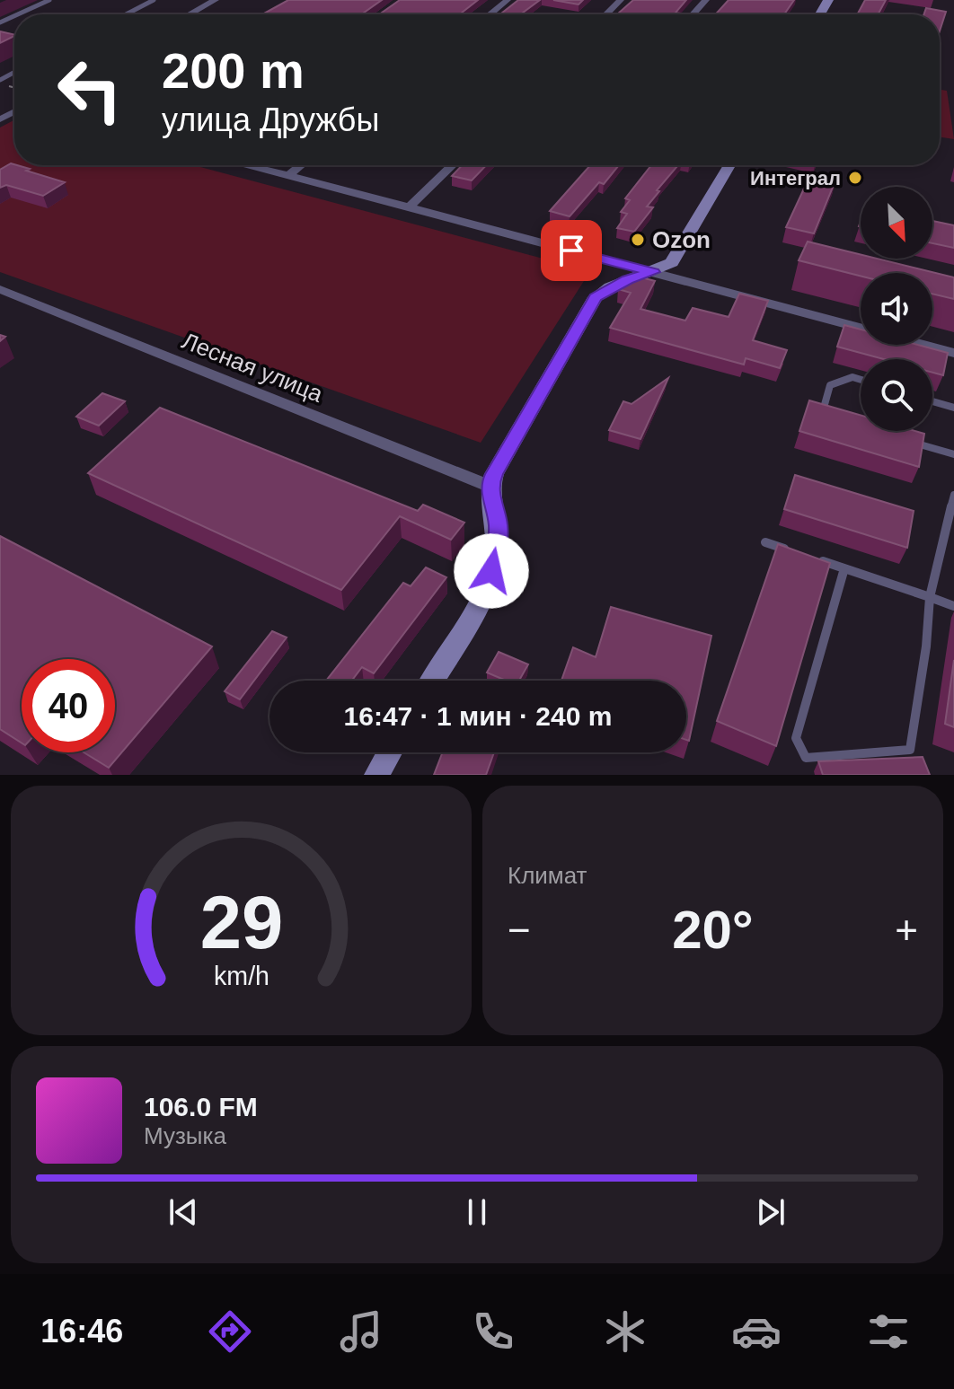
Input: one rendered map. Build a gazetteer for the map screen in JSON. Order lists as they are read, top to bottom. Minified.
{"streets":{"street":["Лесная улица"]},"places":["Интеграл","Ozon"],"north":"bottom right","page":{"turn":["200 m","улица Дружбы"],"limit":"40","trip":"16:47 · 1 мин · 240 m","tile":"Климат","heat":["−","20°","+"],"song":["106.0 FM","Музыка"],"tabs":"16:46","gauge":["29","km/h"]}}
